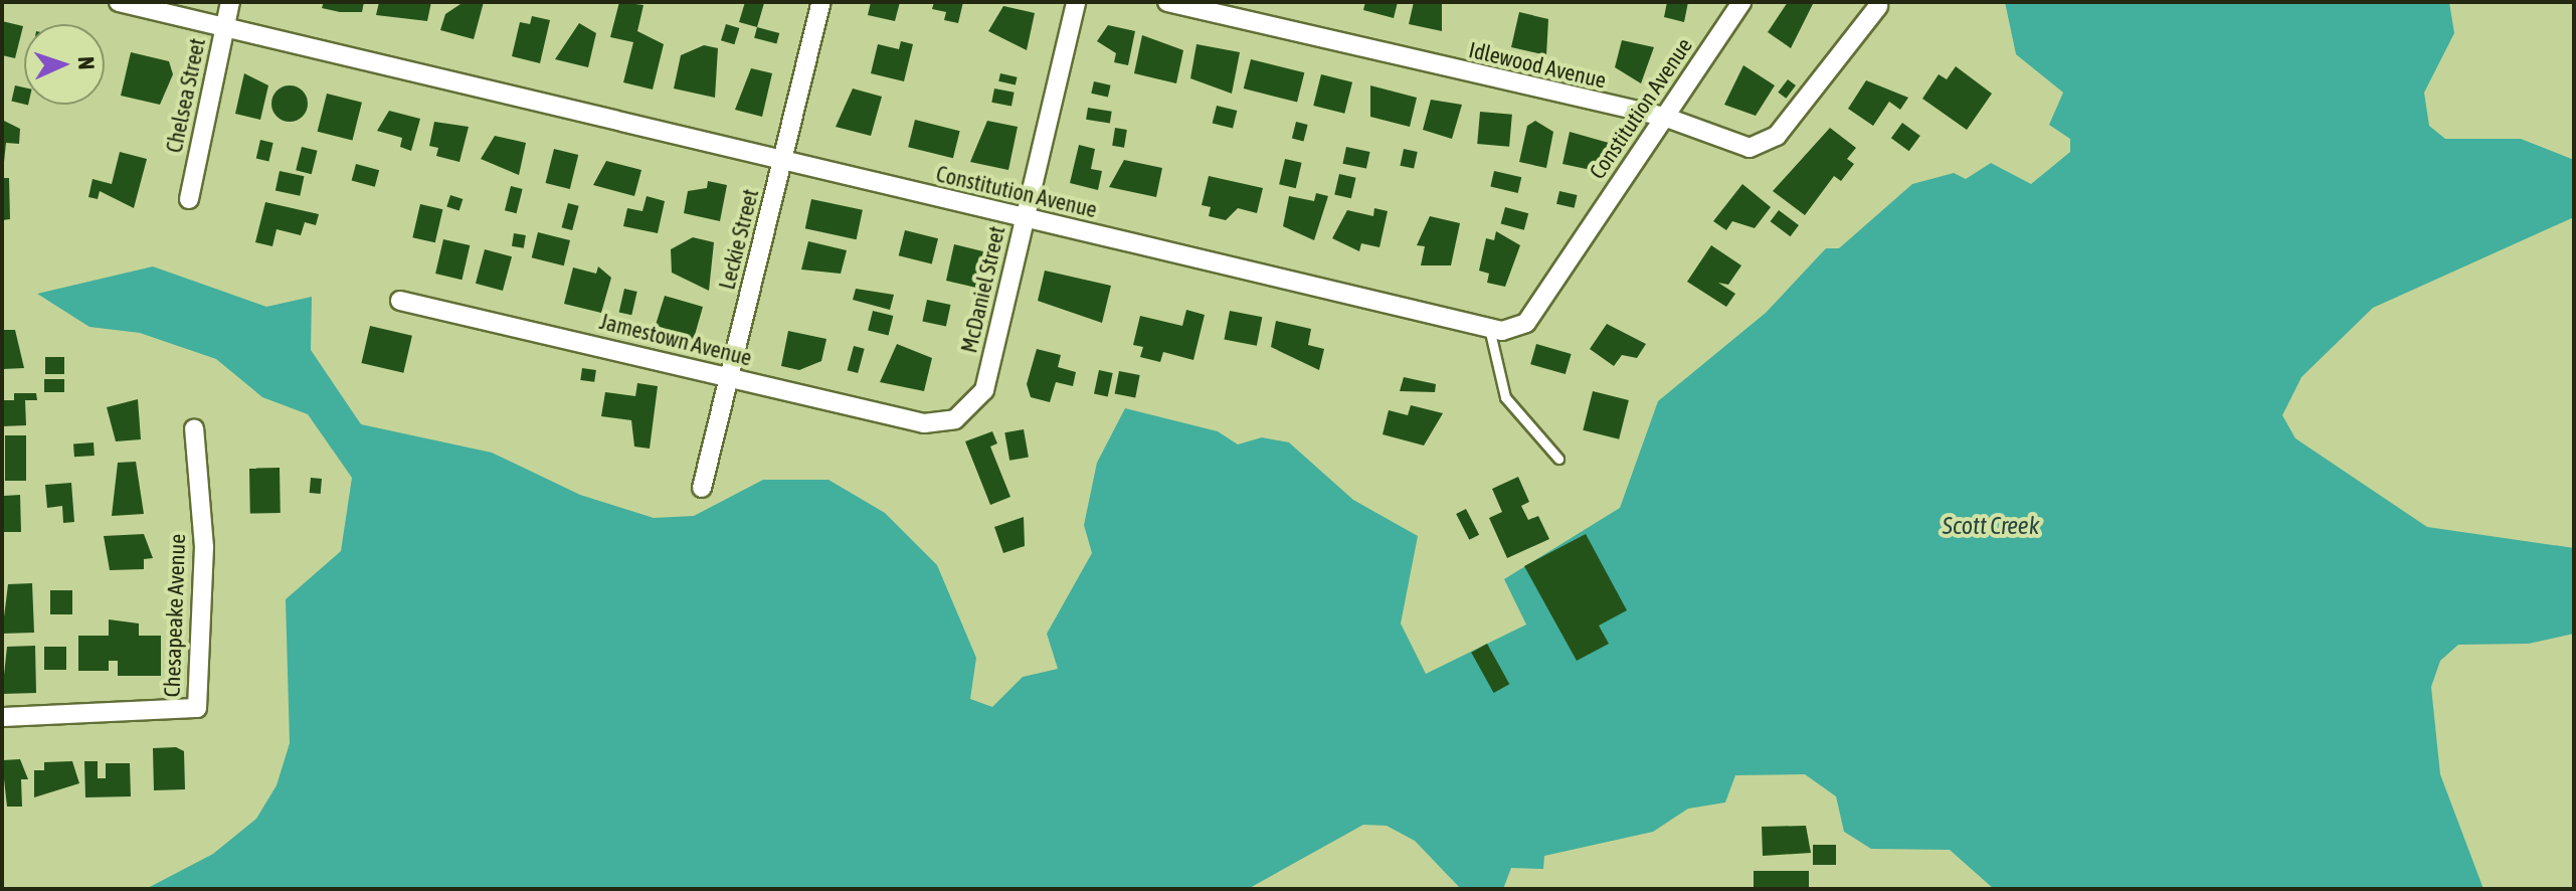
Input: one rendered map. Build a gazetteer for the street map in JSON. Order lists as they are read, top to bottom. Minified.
{"streets":{"street":["Idlewood Avenue","Chelsea Street","Constitution Avenue","Leckie Street","McDaniel Street","Jamestown Avenue","Chesapeake Avenue"]},"crossings":[["Idlewood Avenue","Constitution Avenue"],["Chelsea Street","Constitution Avenue"],["Constitution Avenue","Leckie Street"],["Constitution Avenue","McDaniel Street"],["Leckie Street","Jamestown Avenue"],["McDaniel Street","Jamestown Avenue"]],"water":["Scott Creek"],"north":"right"}
